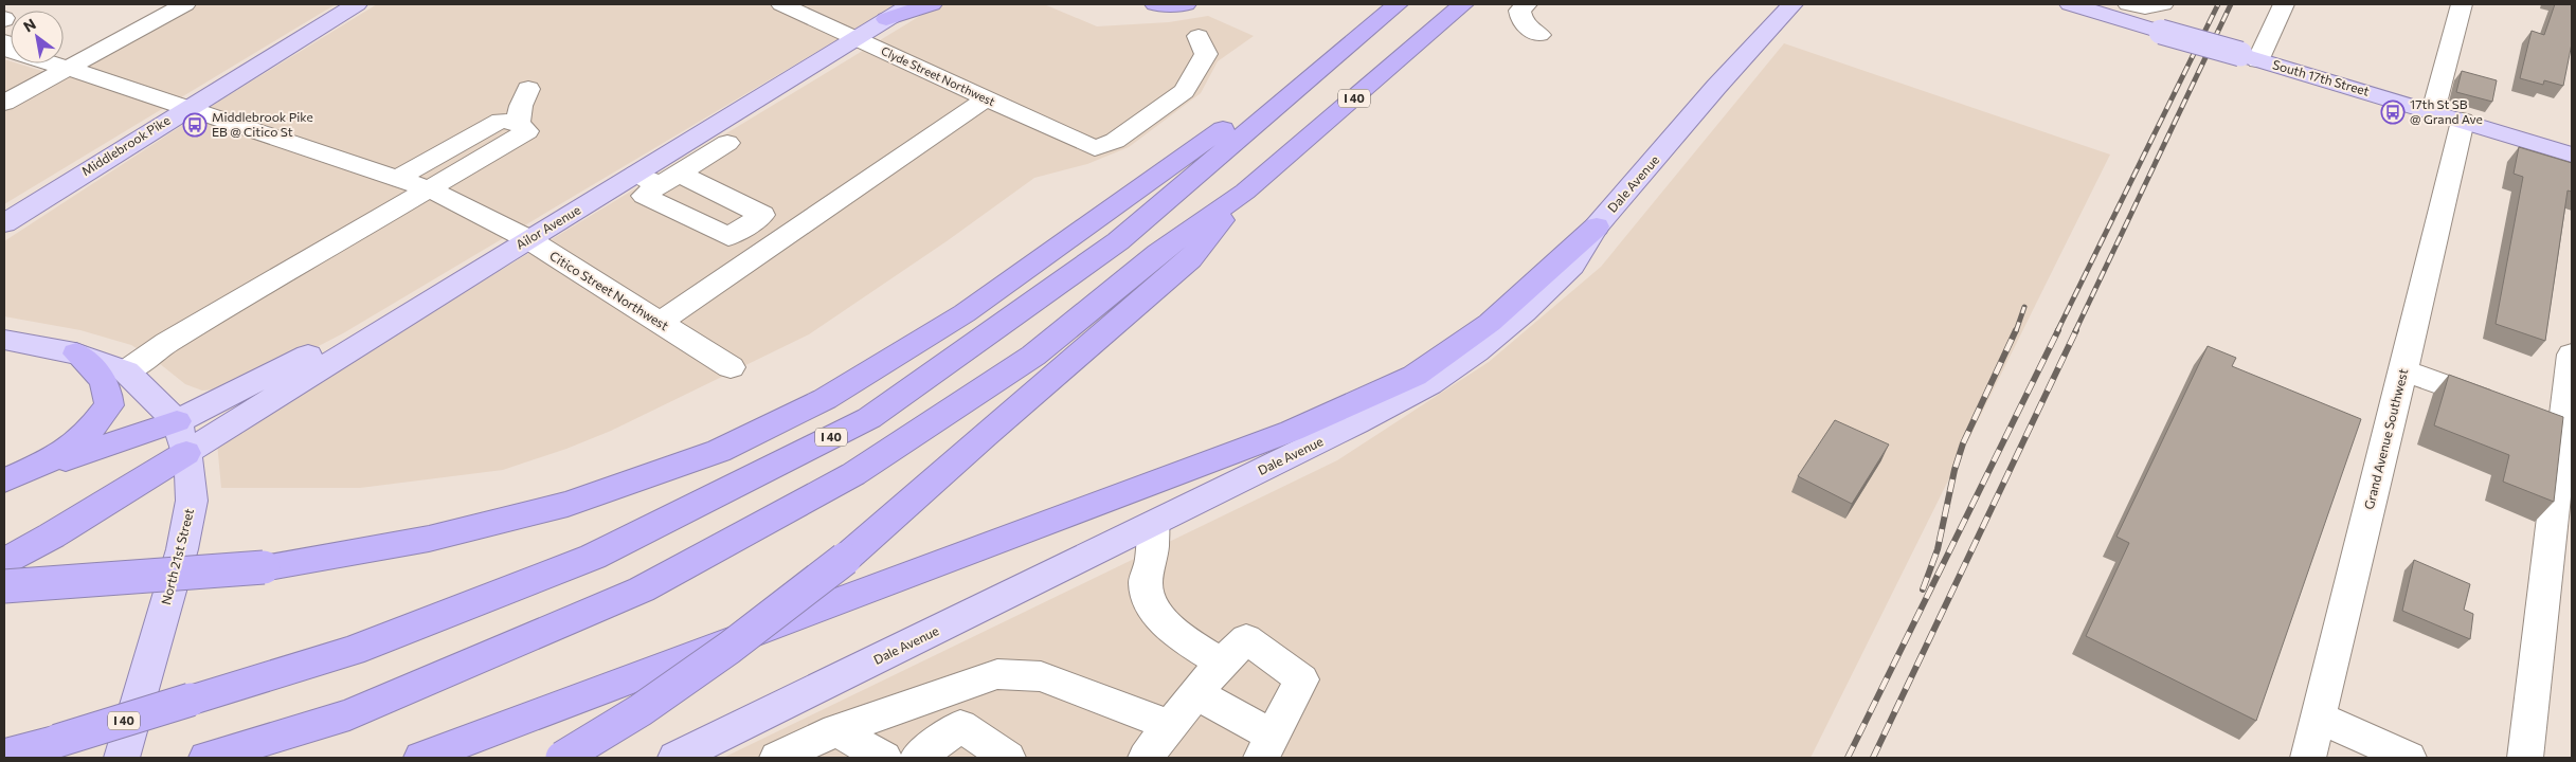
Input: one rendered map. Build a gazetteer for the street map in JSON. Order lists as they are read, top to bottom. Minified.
{"streets":{"highway":["I 40"],"main road":["South 17th Street","Middlebrook Pike","Dale Avenue","Ailor Avenue","North 21st Street"],"street":["Clyde Street Northwest","Citico Street Northwest","Grand Avenue Southwest"]},"crossings":[["Clyde Street Northwest","Ailor Avenue"],["South 17th Street","Grand Avenue Southwest"],["Middlebrook Pike","Citico Street Northwest"],["Ailor Avenue","Citico Street Northwest"],["Ailor Avenue","North 21st Street"]],"places":{"bus stop":["17th St SB @ Grand Ave","Middlebrook Pike EB @ Citico St"]},"north":"top left"}
